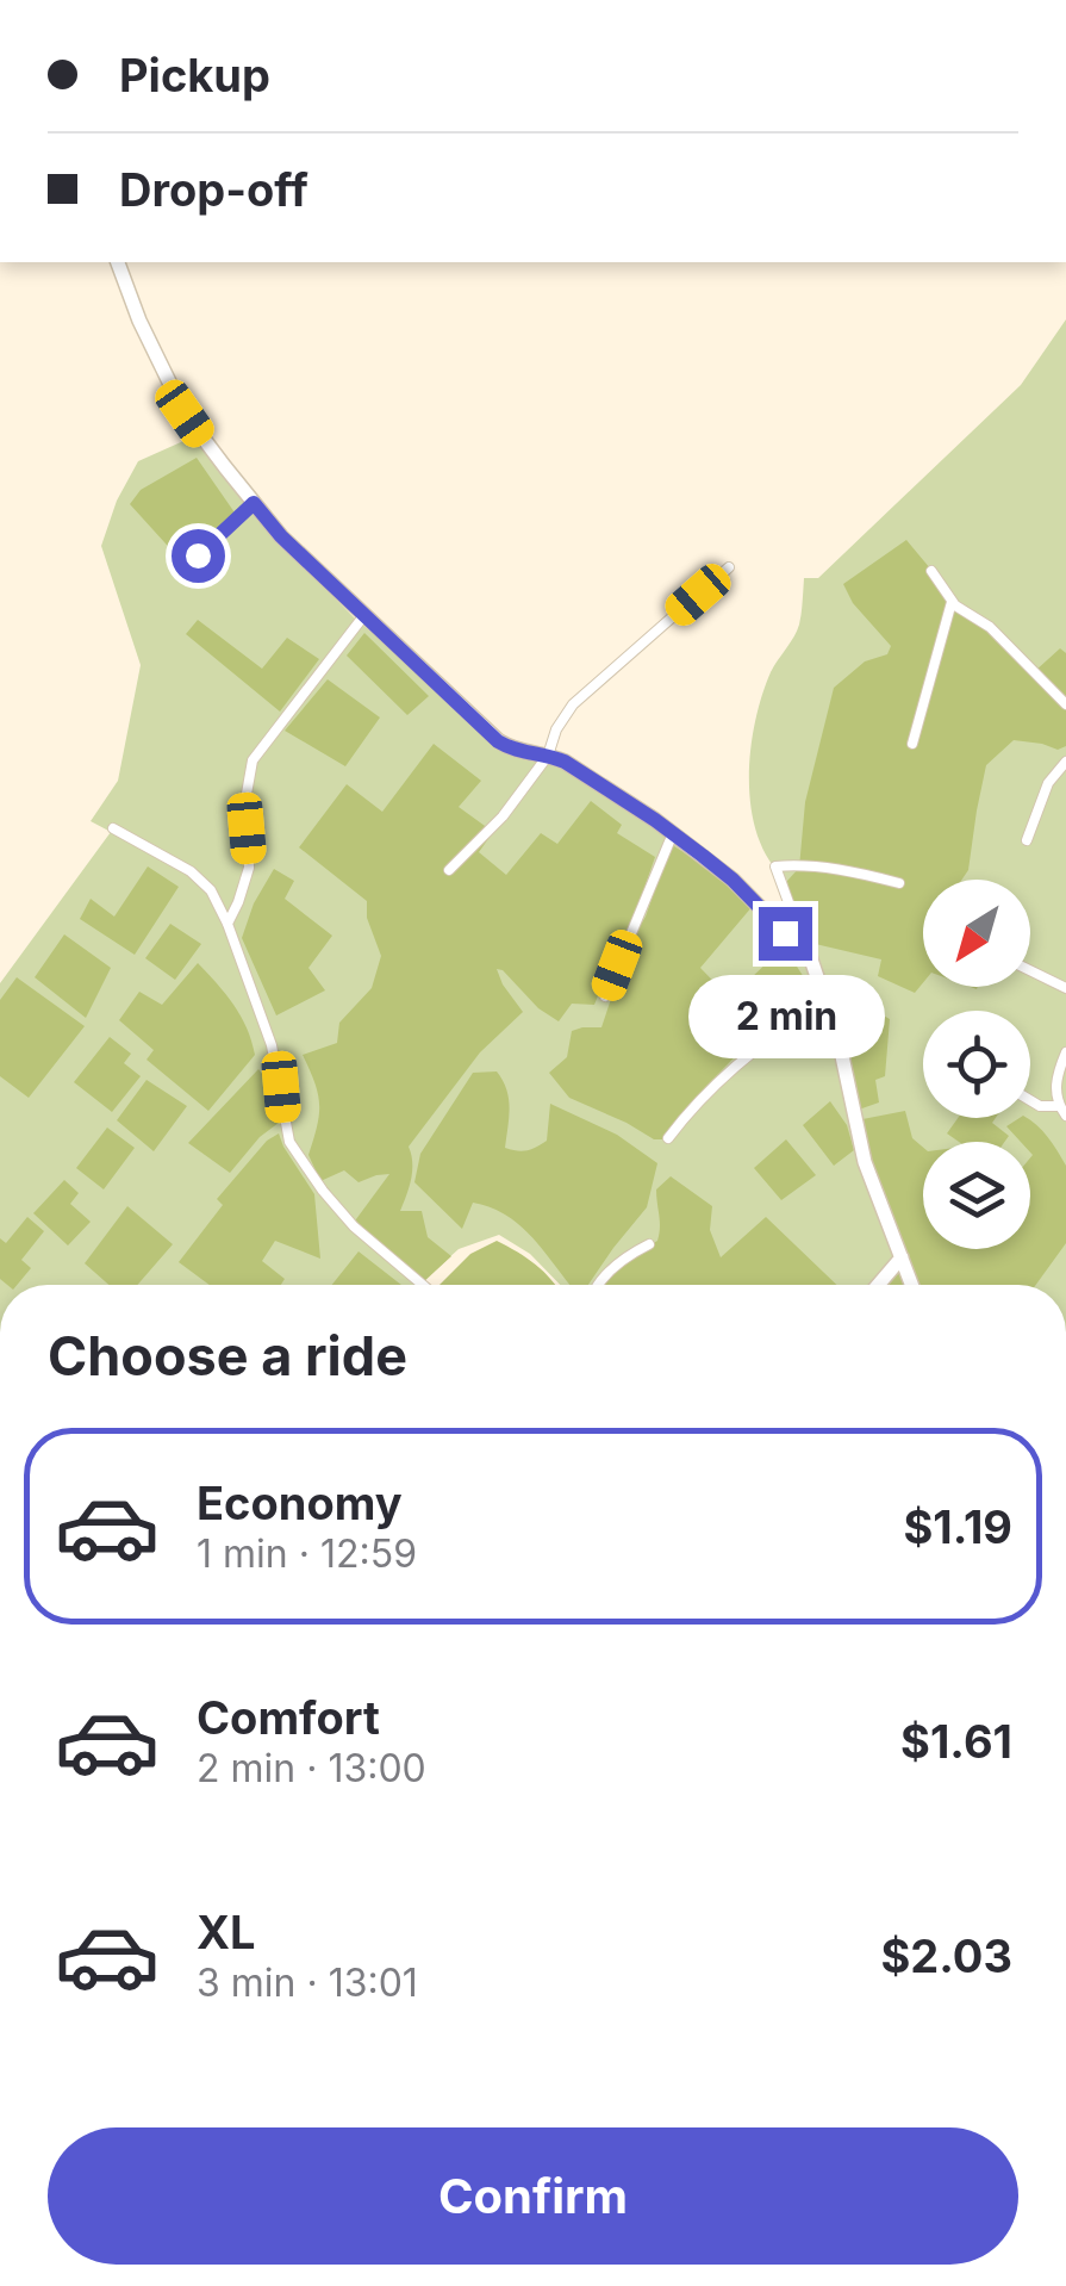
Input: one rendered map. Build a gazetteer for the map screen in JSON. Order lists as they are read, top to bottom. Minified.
{"north":"bottom left","page":{"banner":["Pickup","Drop-off"],"bubble":"2 min","heading":"Choose a ride","list":[{"name":"Economy","note":"1 min · 12:59","value":"$1.19"},{"name":"Comfort","note":"2 min · 13:00","value":"$1.61"},{"name":"XL","note":"3 min · 13:01","value":"$2.03"}],"buttons":"Confirm"}}
